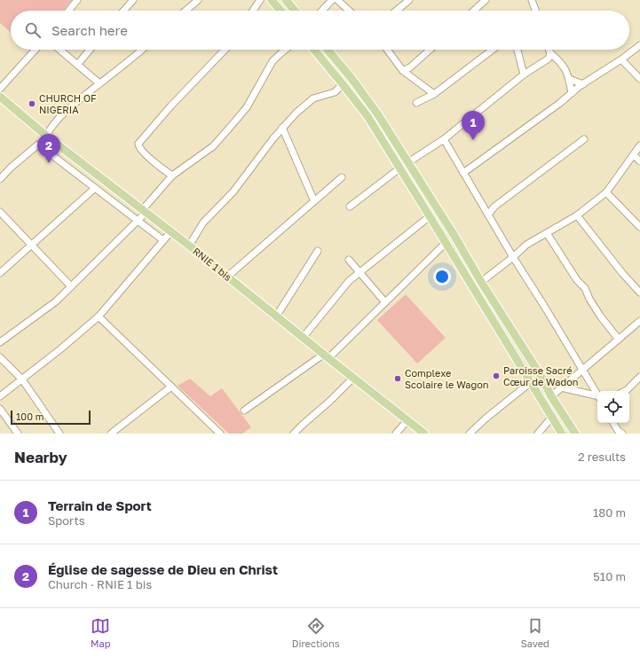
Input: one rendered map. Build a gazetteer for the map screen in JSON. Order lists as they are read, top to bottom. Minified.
{"streets":{"main road":["RNIE 1 bis"]},"places":["CHURCH OF NIGERIA","Paroisse Sacré Cœur de Wadon","Complexe Scolaire le Wagon"],"scale_bar":"100 m","page":{"search":"Search here","pins":["1","2"],"scale":"100 m","heading":["Nearby","2 results"],"list":[{"mark":"1","name":"Terrain de Sport","note":"Sports","value":"180 m"},{"mark":"2","name":"Église de sagesse de Dieu en Christ","note":"Church · RNIE 1 bis","value":"510 m"}],"nav":["Map","Directions","Saved"]}}
